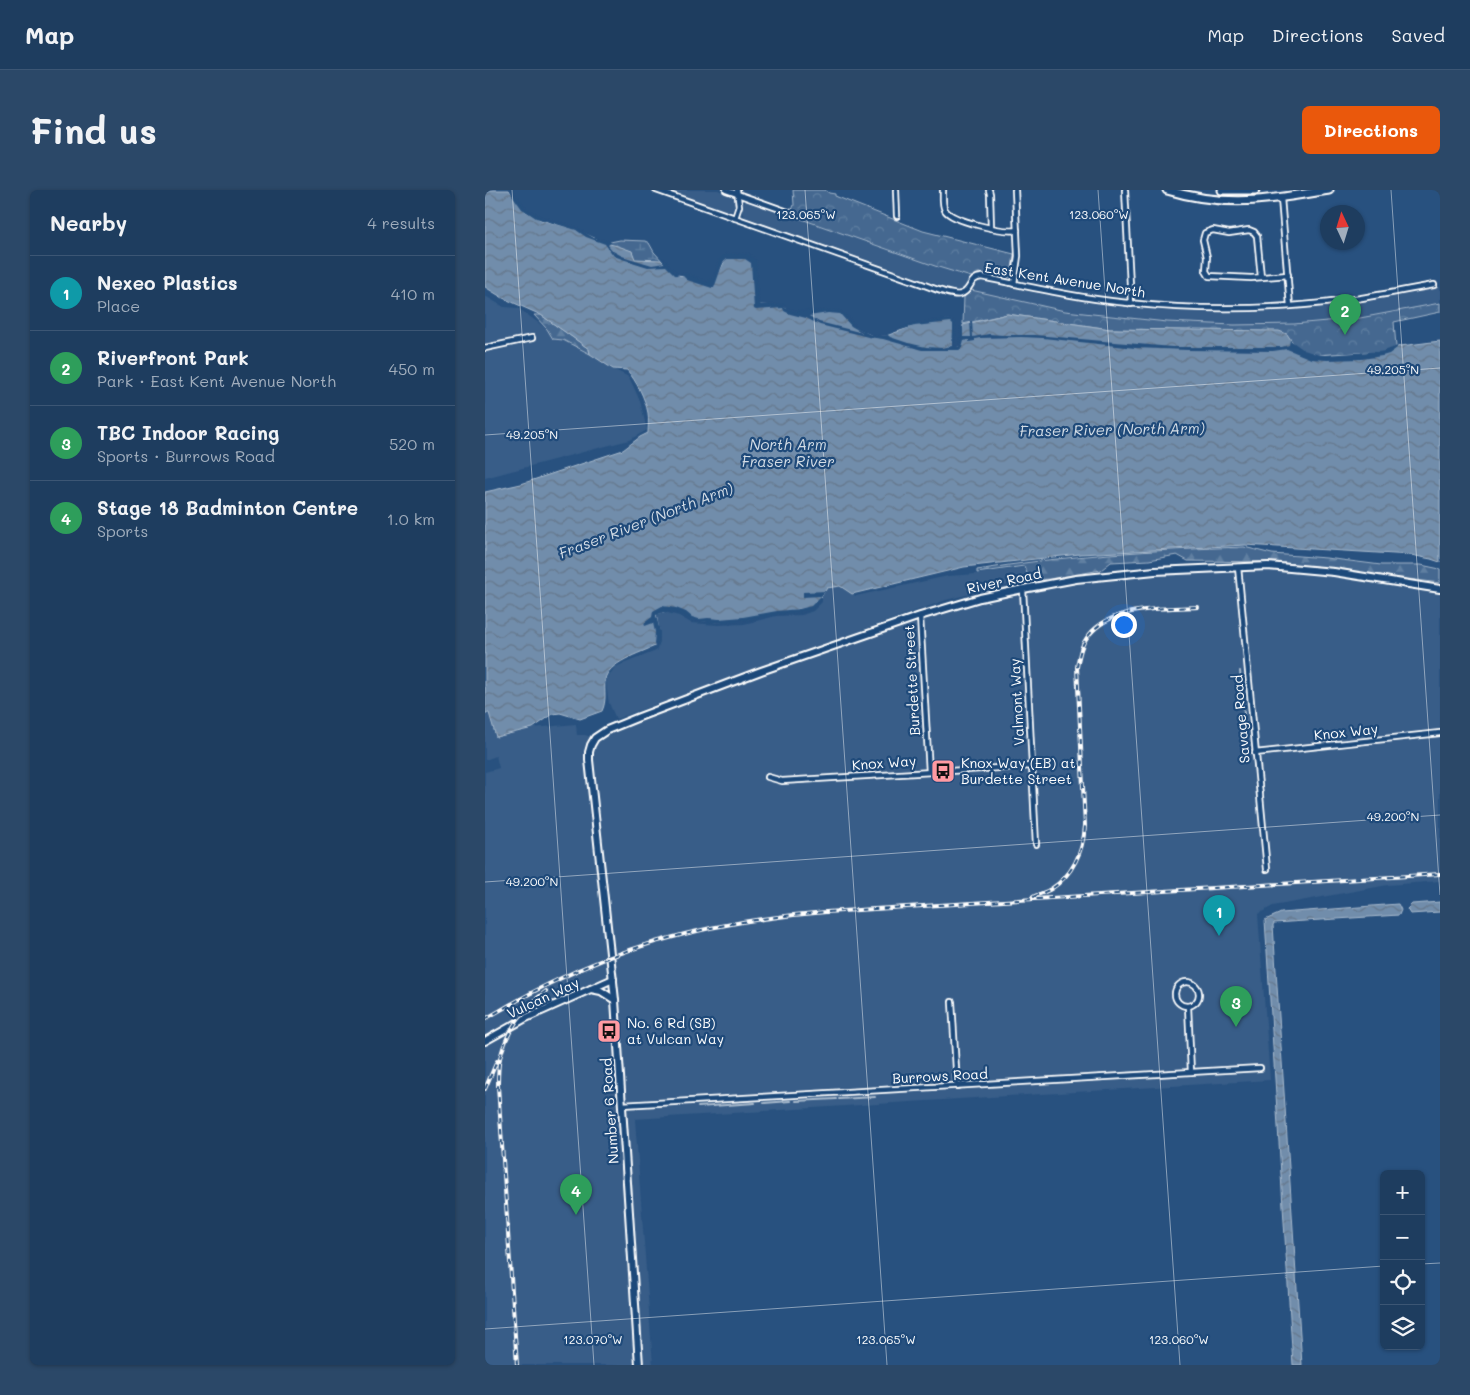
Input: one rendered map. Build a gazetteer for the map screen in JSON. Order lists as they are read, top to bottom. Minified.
{"streets":{"street":["East Kent Avenue North","River Road","Burdette Street","Valmont Way","Savage Road","Knox Way","Vulcan Way","Burrows Road","Number 6 Road"]},"crossings":[["River Road","Burdette Street"],["River Road","Valmont Way"],["River Road","Savage Road"],["River Road","Number 6 Road"],["Burdette Street","Knox Way"],["Valmont Way","Knox Way"],["Savage Road","Knox Way"],["Vulcan Way","Number 6 Road"],["Burrows Road","Number 6 Road"]],"water":["Fraser River (North Arm)","North Arm Fraser River"],"places":{"bus stop":["Knox Way (EB) at Burdette Street","No. 6 Rd (SB) at Vulcan Way"]},"north":"top","page":{"header":"Map","nav":["Map","Directions","Saved"],"buttons":"Directions","title":"Find us","heading":["Nearby","4 results"],"list":[{"mark":"1","name":"Nexeo Plastics","note":"Place","value":"410 m"},{"mark":"2","name":"Riverfront Park","note":"Park · East Kent Avenue North","value":"450 m"},{"mark":"3","name":"TBC Indoor Racing","note":"Sports · Burrows Road","value":"520 m"},{"mark":"4","name":"Stage 18 Badminton Centre","note":"Sports","value":"1.0 km"}],"pins":["2","1","3","4"],"map_buttons":["+","−"]},"coordinates":["123.065°W","123.060°W","49.205°N","49.200°N","123.070°W"]}
